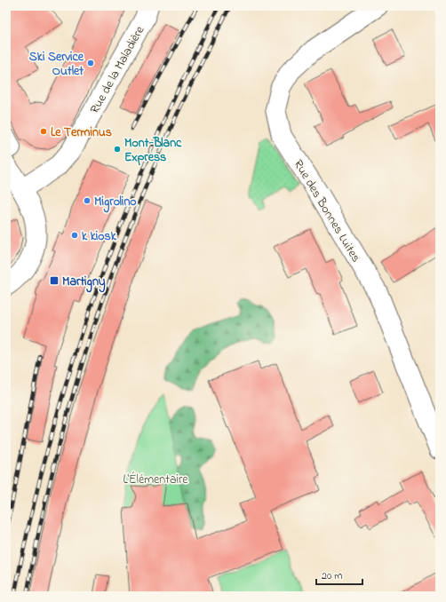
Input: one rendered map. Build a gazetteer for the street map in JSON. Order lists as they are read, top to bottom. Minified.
{"streets":{"street":["Rue de la Maladière","Rue des Bonnes Luites"]},"parks":["L'Élémentaire"],"places":{"other":["Ski Service Outlet","Le Terminus","Mont-Blanc Express","Migrolino","k kiosk"],"transit":["Martigny"]},"scale_bar":"20 m"}
